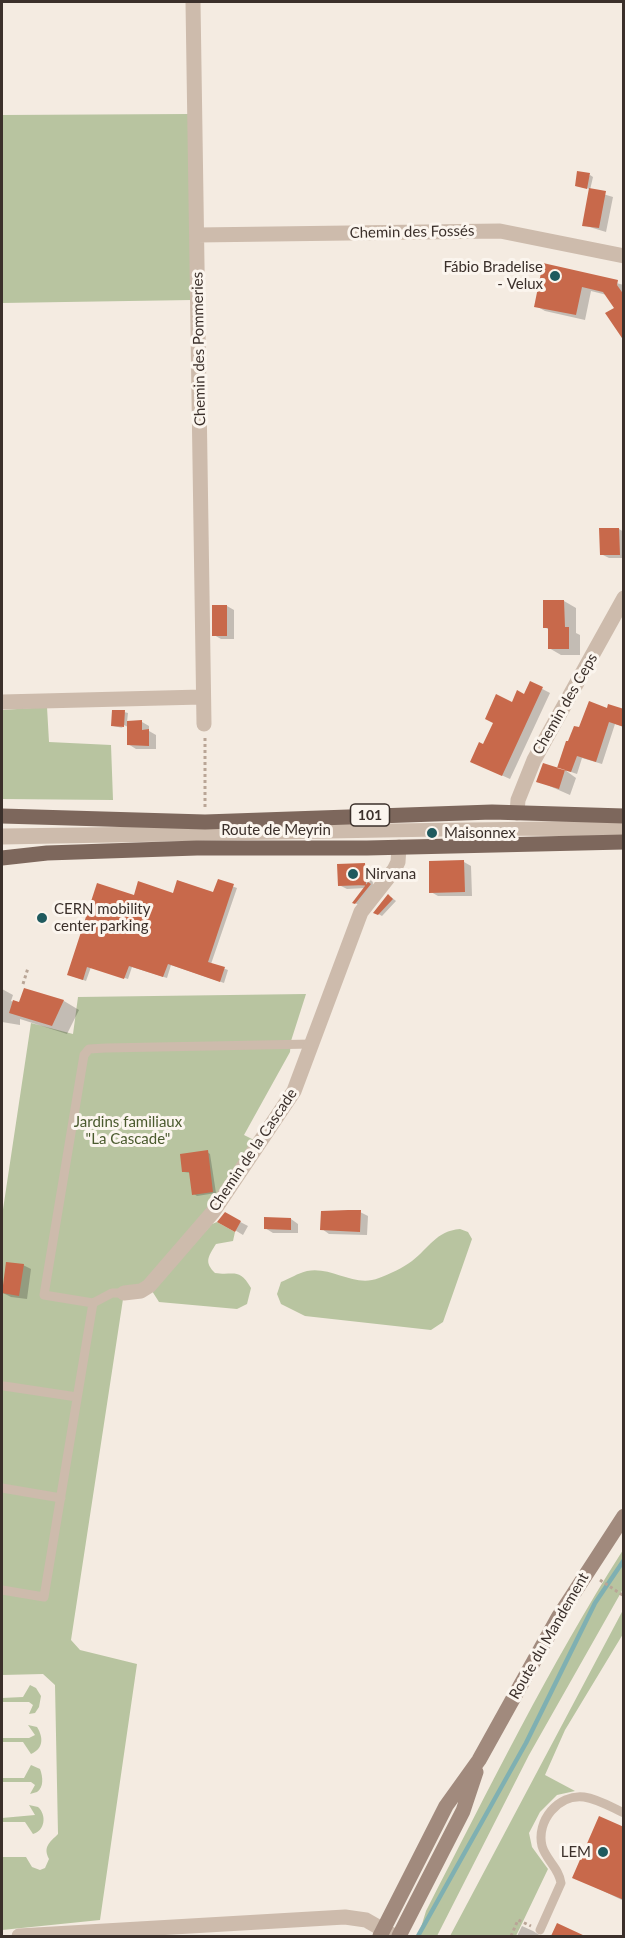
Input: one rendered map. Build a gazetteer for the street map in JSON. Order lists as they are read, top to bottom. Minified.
{"streets":{"main road":["101","Route de Meyrin","Route du Mandement"],"street":["Chemin des Fossés","Chemin des Pommeries","Chemin des Ceps","Chemin de la Cascade"]},"crossings":[["Chemin des Fossés","Chemin des Pommeries"],["Chemin des Ceps","Route de Meyrin"],["Route de Meyrin","Chemin de la Cascade"]],"parks":["Jardins familiaux \"La Cascade\""],"places":["Fábio Bradelise - Velux","Maisonnex","Nirvana","CERN mobility center parking","LEM"]}
